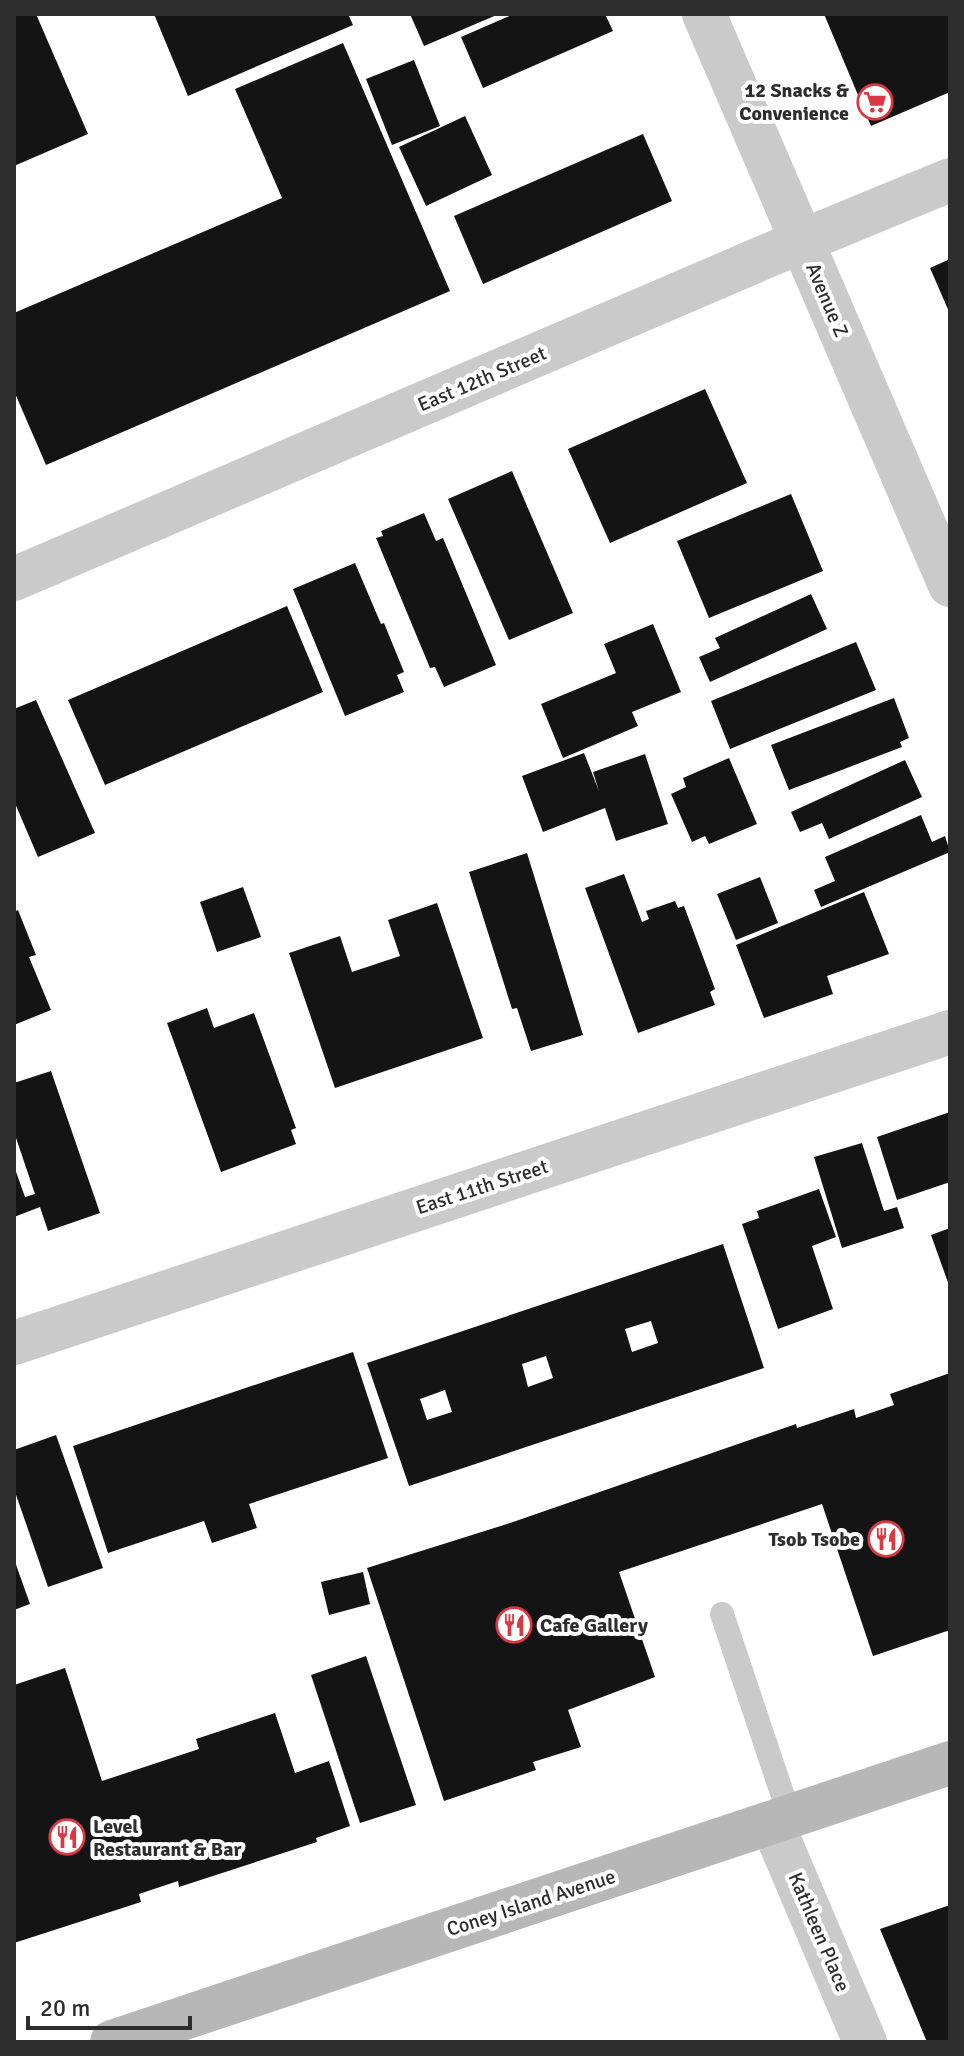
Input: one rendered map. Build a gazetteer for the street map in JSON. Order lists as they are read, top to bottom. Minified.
{"streets":{"main road":["Coney Island Avenue"],"street":["Avenue Z","East 12th Street","East 11th Street","Kathleen Place"]},"crossings":[["Avenue Z","East 12th Street"],["Coney Island Avenue","Kathleen Place"]],"places":{"supermarket":["12 Snacks & Convenience"],"restaurant":["Tsob Tsobe","Cafe Gallery","Level Restaurant & Bar"]},"scale_bar":"20 m"}
